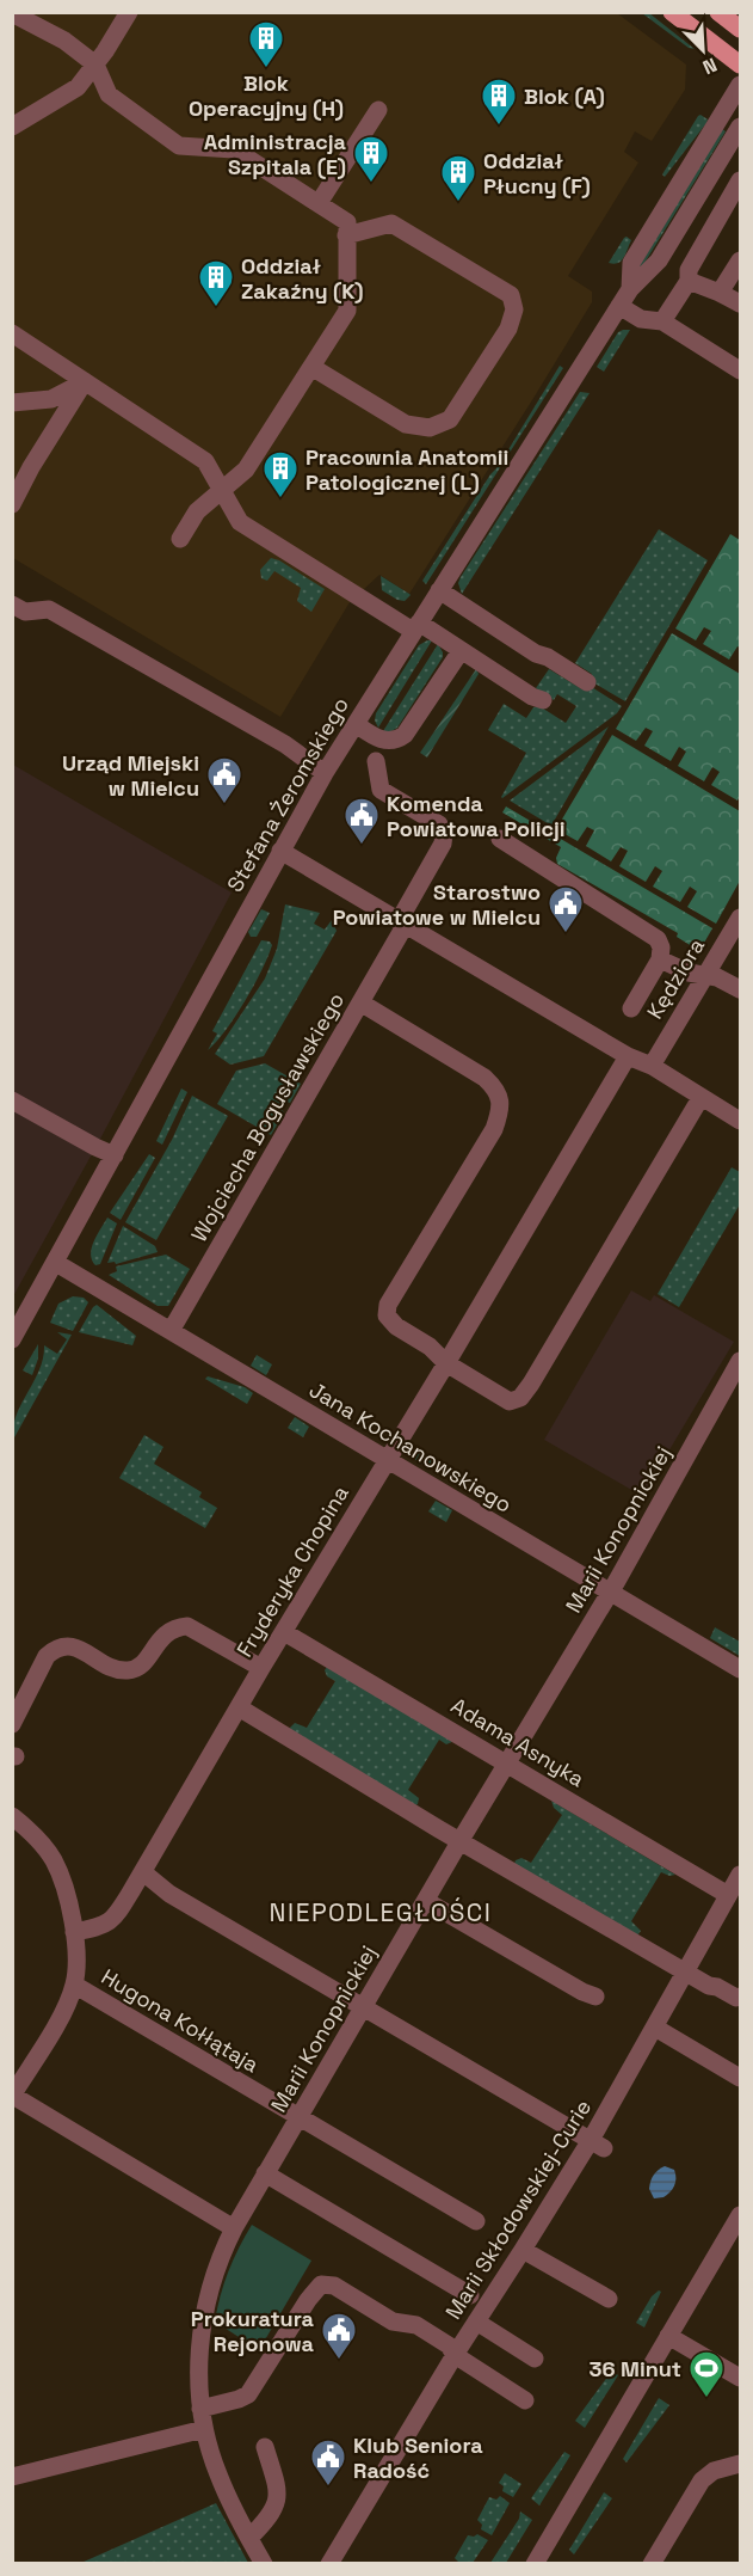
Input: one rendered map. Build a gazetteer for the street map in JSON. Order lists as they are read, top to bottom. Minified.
{"streets":{"street":["Stefana Żeromskiego","Kędziora","Wojciecha Bogusławskiego","Jana Kochanowskiego","Marii Konopnickiej","Fryderyka Chopina","Adama Asnyka","Hugona Kołłątaja","Marii Skłodowskiej-Curie"]},"crossings":[["Stefana Żeromskiego","Jana Kochanowskiego"],["Wojciecha Bogusławskiego","Jana Kochanowskiego"],["Jana Kochanowskiego","Marii Konopnickiej"],["Jana Kochanowskiego","Fryderyka Chopina"],["Marii Konopnickiej","Adama Asnyka"],["Marii Konopnickiej","Hugona Kołłątaja"],["Fryderyka Chopina","Adama Asnyka"],["Adama Asnyka","Marii Skłodowskiej-Curie"]],"districts":["NIEPODLEGŁOŚCI"],"places":{"building":["Blok Operacyjny (H)","Blok (A)","Administracja Szpitala (E)","Oddział Płucny (F)","Oddział Zakaźny (K)","Pracownia Anatomii Patologicznej (L)"],"public building":["Urząd Miejski w Mielcu","Komenda Powiatowa Policji","Starostwo Powiatowe w Mielcu","Prokuratura Rejonowa","Klub Seniora Radość"],"sports":["36 Minut"]},"north":"bottom right"}
